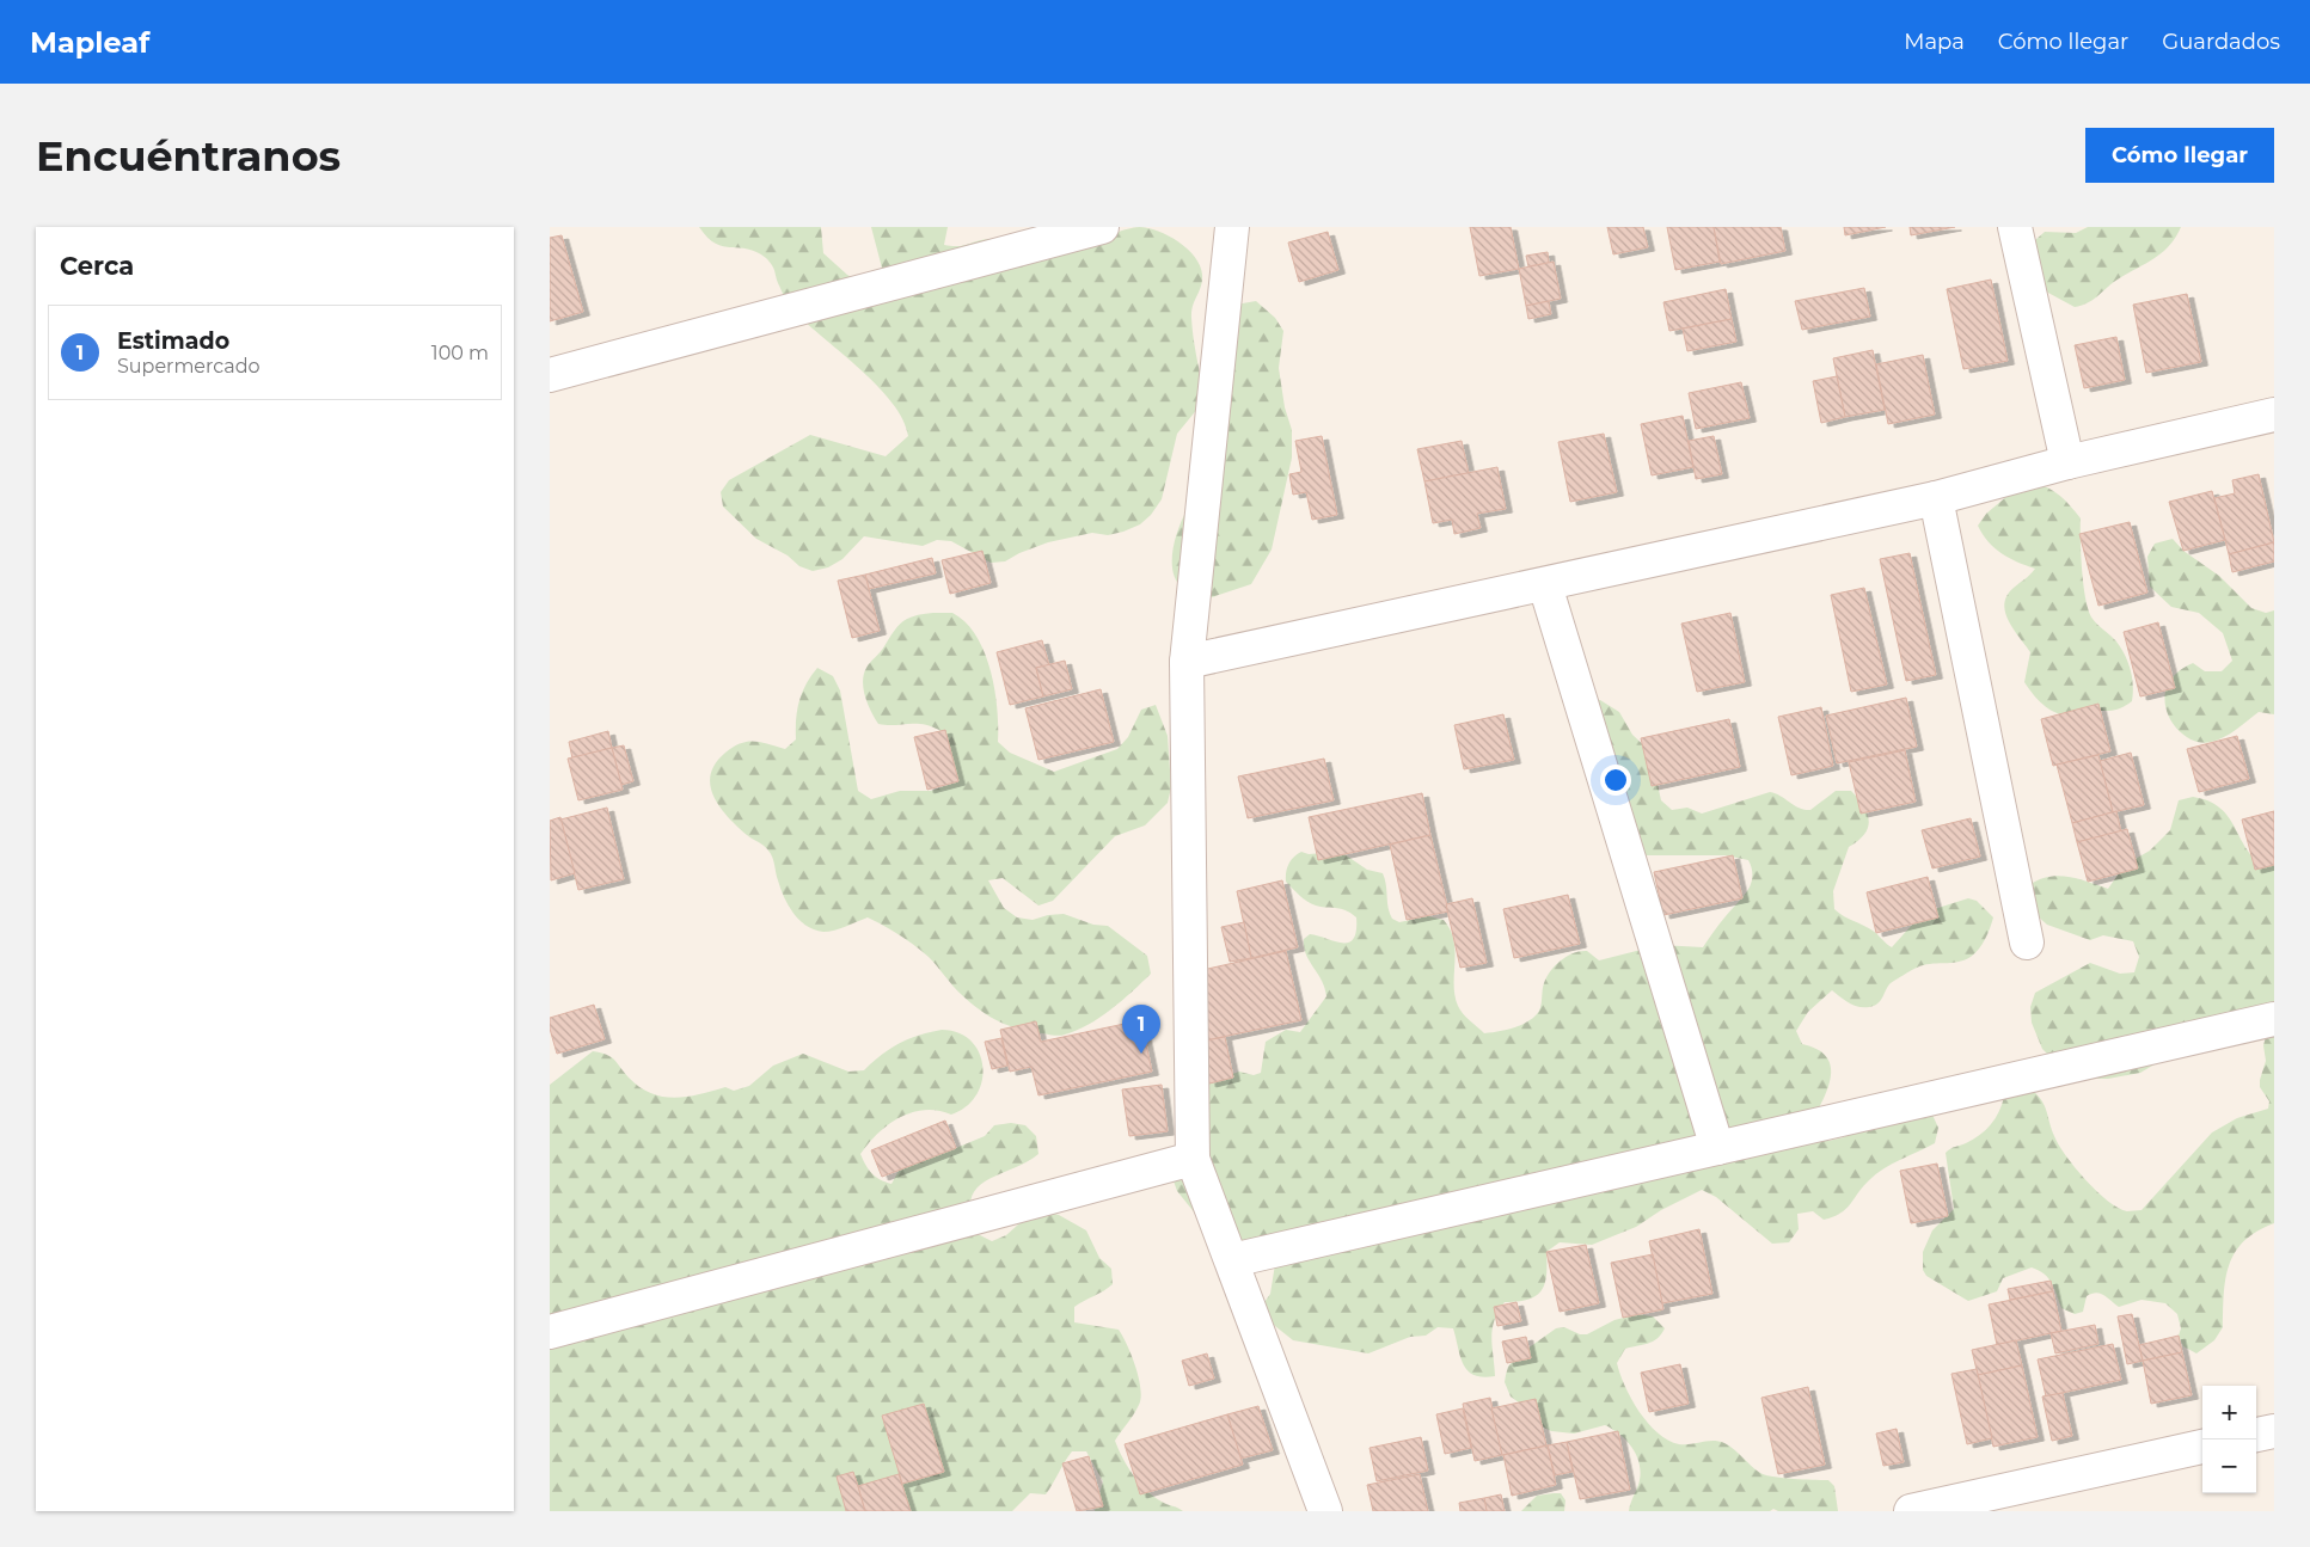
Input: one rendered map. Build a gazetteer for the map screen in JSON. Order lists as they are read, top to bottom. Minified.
{"page":{"header":"Mapleaf","nav":["Mapa","Cómo llegar","Guardados"],"buttons":"Cómo llegar","title":"Encuéntranos","heading":"Cerca","list":[{"mark":"1","name":"Estimado","note":"Supermercado","value":"100 m"}],"pins":"1","map_buttons":["+","−"]}}
